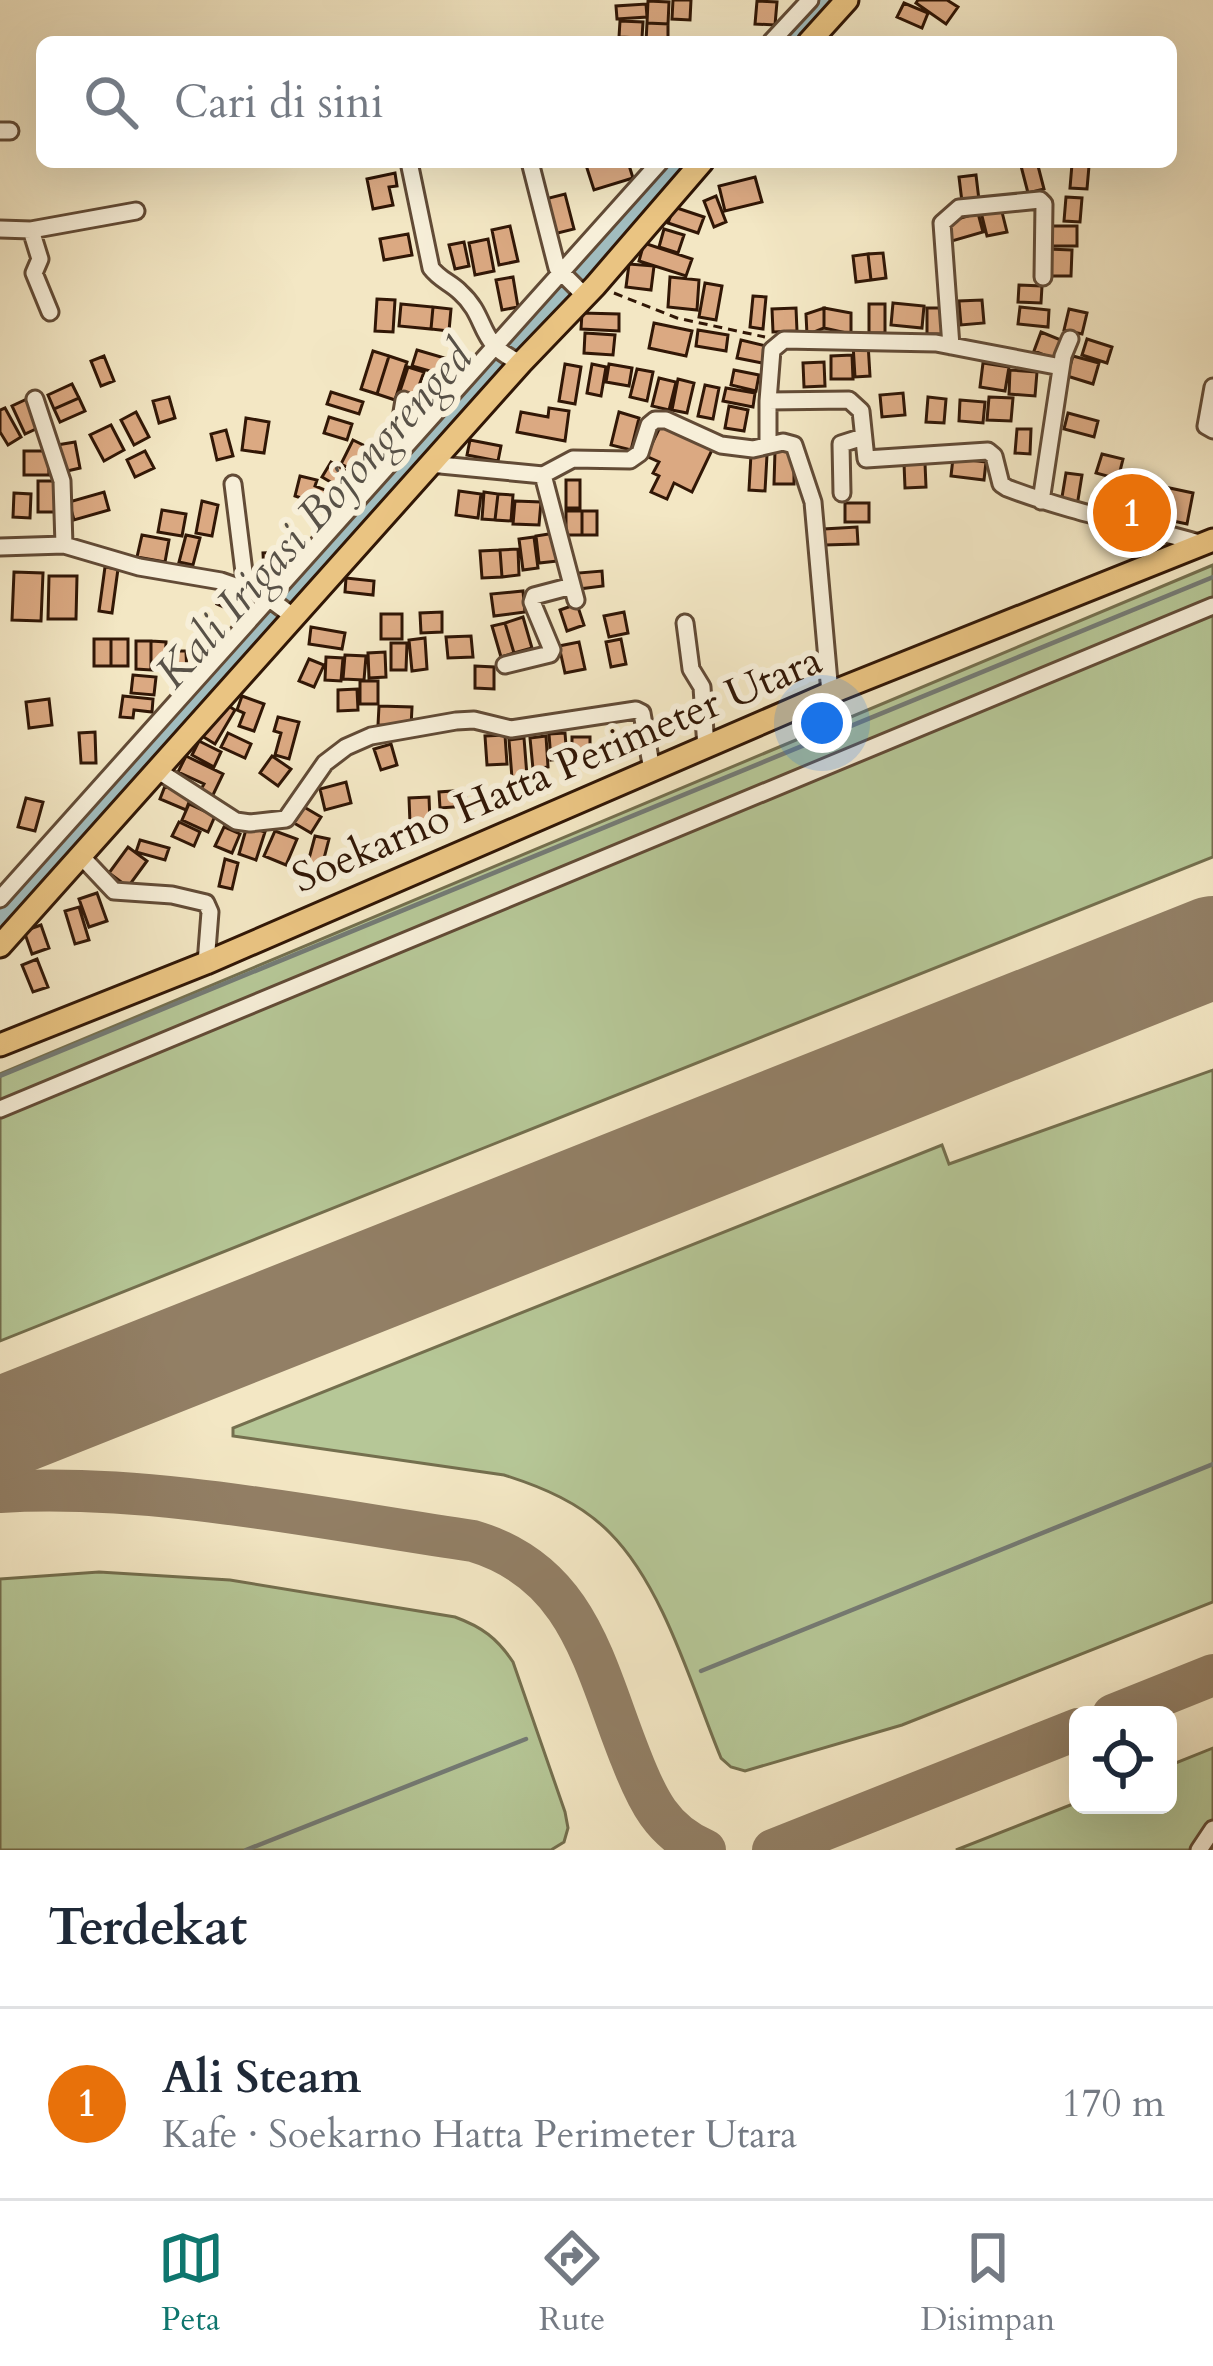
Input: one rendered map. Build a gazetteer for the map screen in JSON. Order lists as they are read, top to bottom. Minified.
{"streets":{"main road":["Soekarno Hatta Perimeter Utara"]},"water":["Kali Irigasi Bojongrenged"],"page":{"search":"Cari di sini","pins":"1","heading":"Terdekat","list":[{"mark":"1","name":"Ali Steam","note":"Kafe · Soekarno Hatta Perimeter Utara","value":"170 m"}],"nav":["Peta","Rute","Disimpan"]}}
